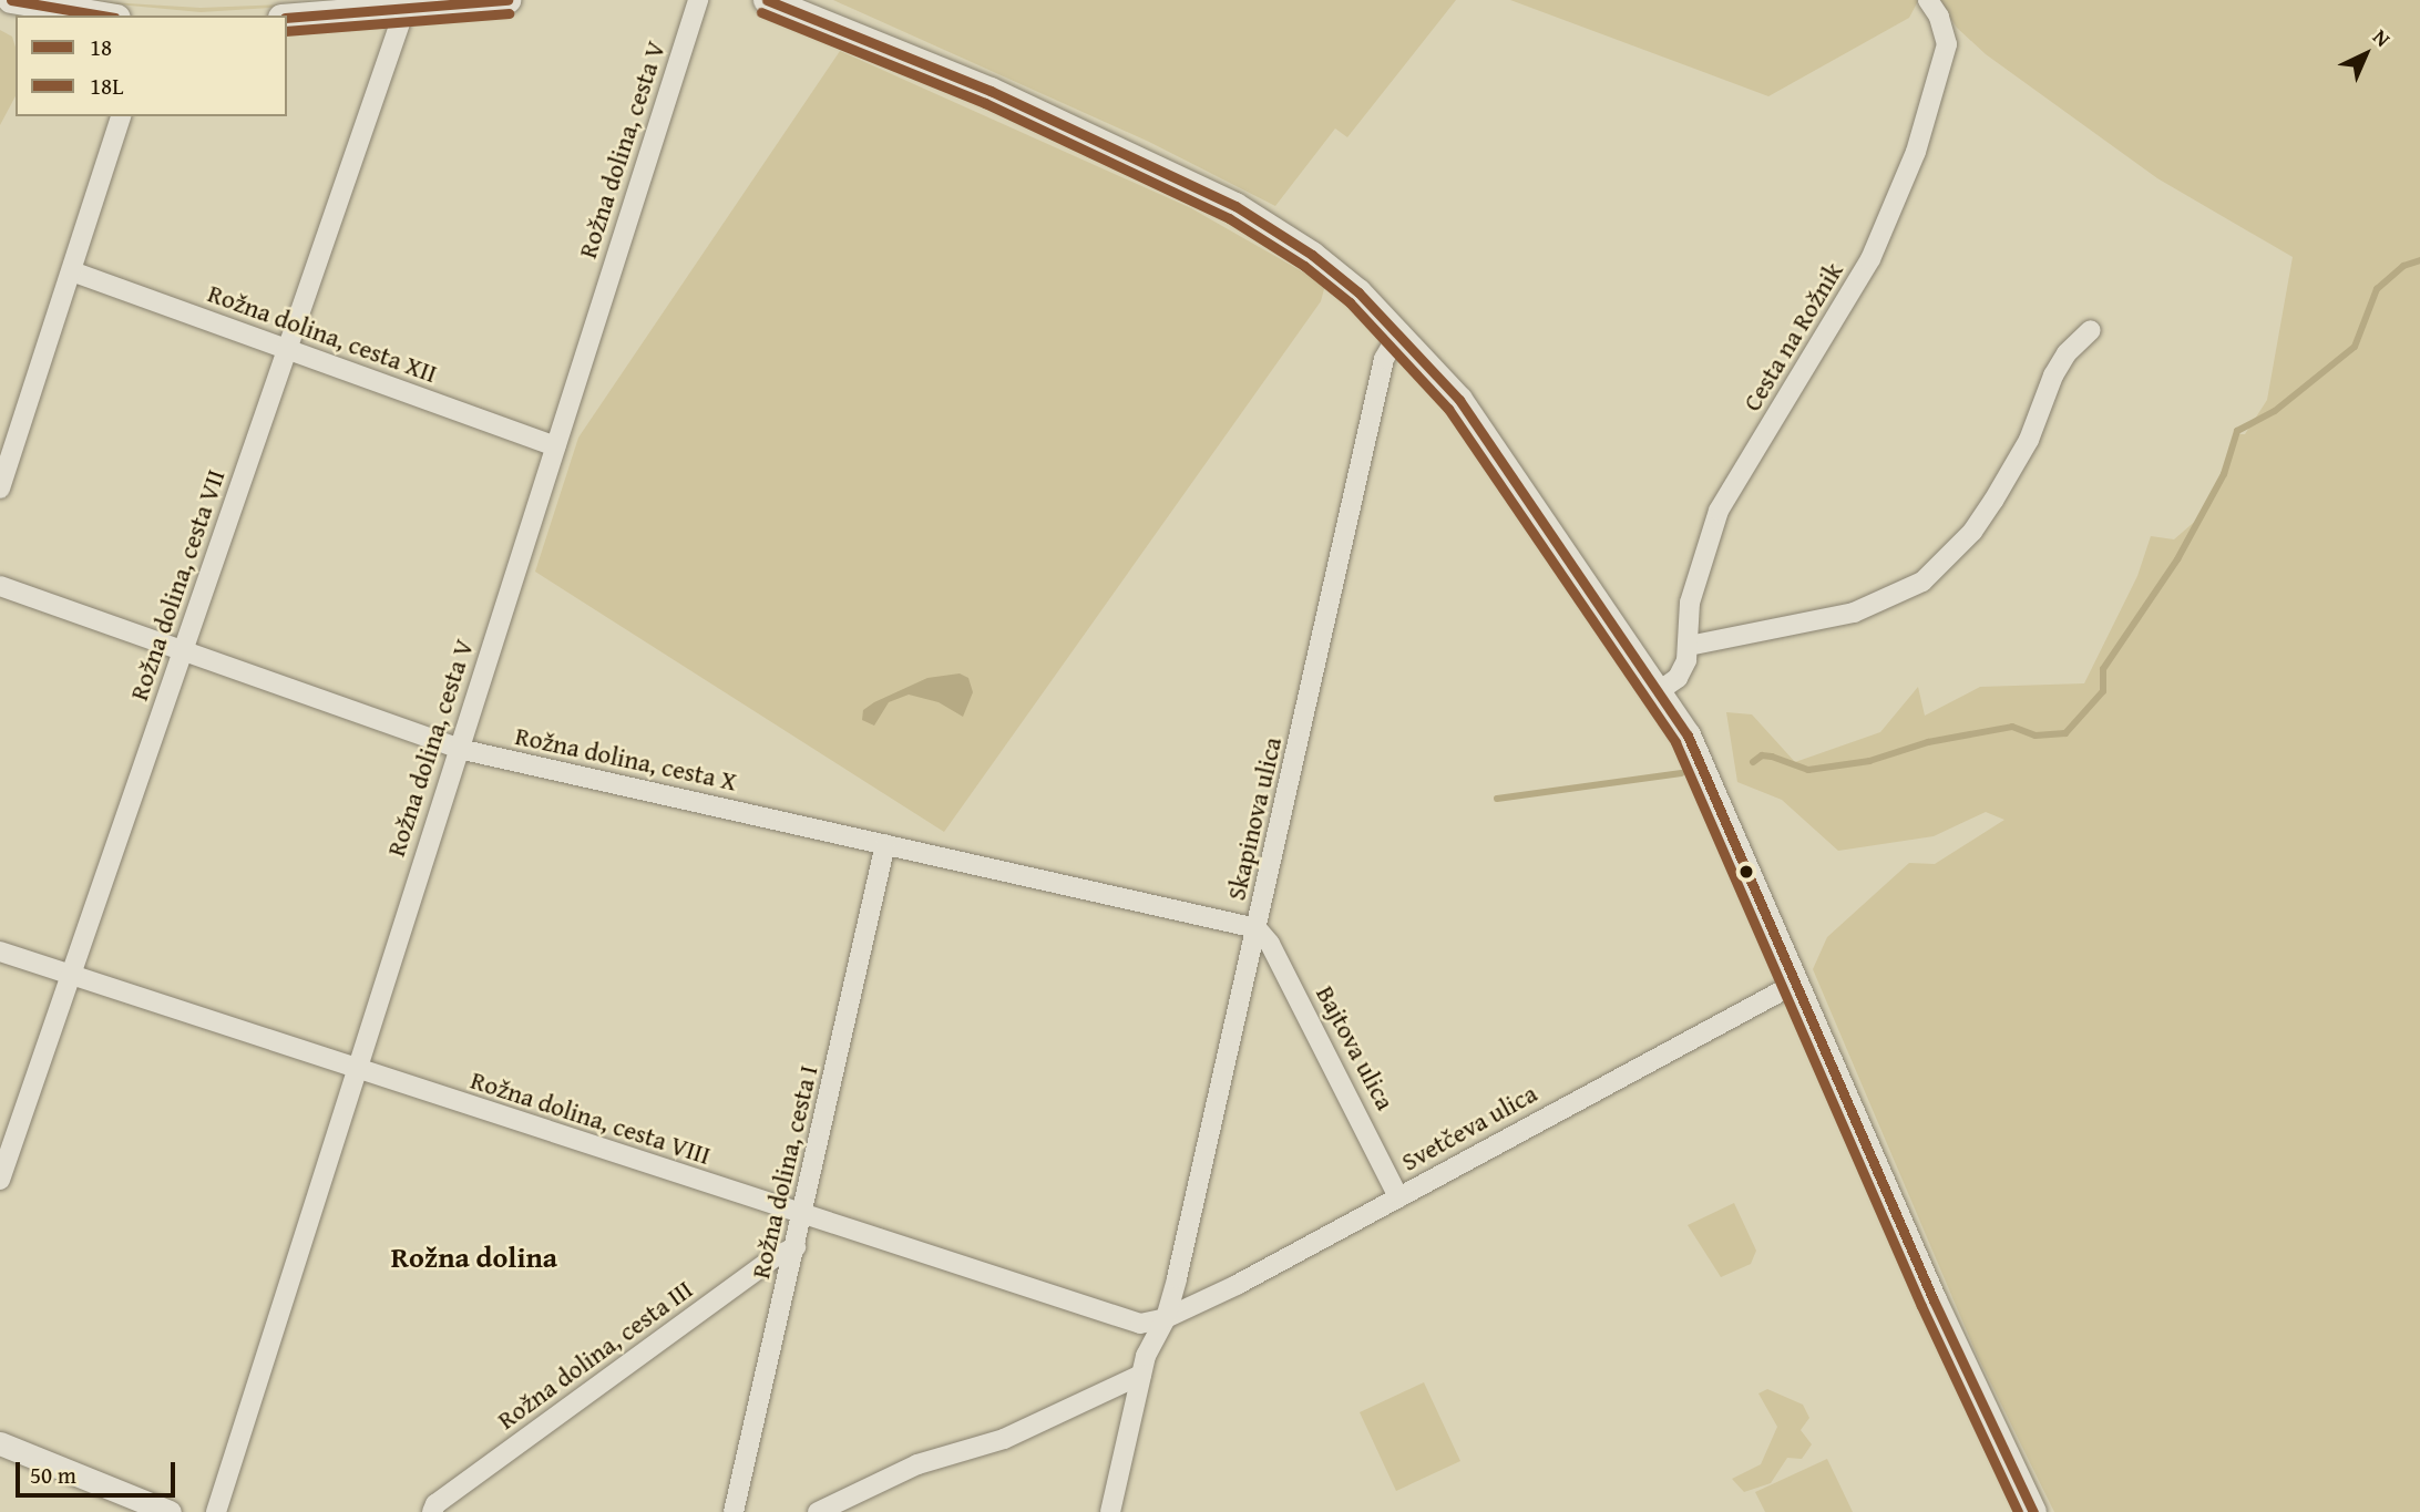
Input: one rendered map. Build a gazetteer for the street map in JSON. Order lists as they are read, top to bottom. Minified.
{"streets":{"street":["Rožna dolina, cesta V","Rožna dolina, cesta XII","Cesta na Rožnik","Rožna dolina, cesta VII","Rožna dolina, cesta X","Skapinova ulica","Bajtova ulica","Rožna dolina, cesta VIII","Svetčeva ulica","Rožna dolina, cesta I","Rožna dolina, cesta III"]},"crossings":[["Rožna dolina, cesta V","Rožna dolina, cesta XII"],["Rožna dolina, cesta V","Rožna dolina, cesta X"],["Rožna dolina, cesta V","Rožna dolina, cesta VIII"],["Rožna dolina, cesta XII","Rožna dolina, cesta VII"],["Rožna dolina, cesta VII","Rožna dolina, cesta X"],["Rožna dolina, cesta VII","Rožna dolina, cesta VIII"],["Rožna dolina, cesta X","Skapinova ulica"],["Rožna dolina, cesta X","Bajtova ulica"],["Rožna dolina, cesta X","Rožna dolina, cesta I"],["Skapinova ulica","Bajtova ulica"],["Skapinova ulica","Rožna dolina, cesta VIII"],["Skapinova ulica","Svetčeva ulica"],["Bajtova ulica","Svetčeva ulica"],["Rožna dolina, cesta VIII","Svetčeva ulica"],["Rožna dolina, cesta VIII","Rožna dolina, cesta I"],["Rožna dolina, cesta I","Rožna dolina, cesta III"]],"districts":["Rožna dolina"],"lines":["transit line 18","transit line 18L"],"legend":["18","18L"],"scale_bar":"50 m","north":"top right"}
